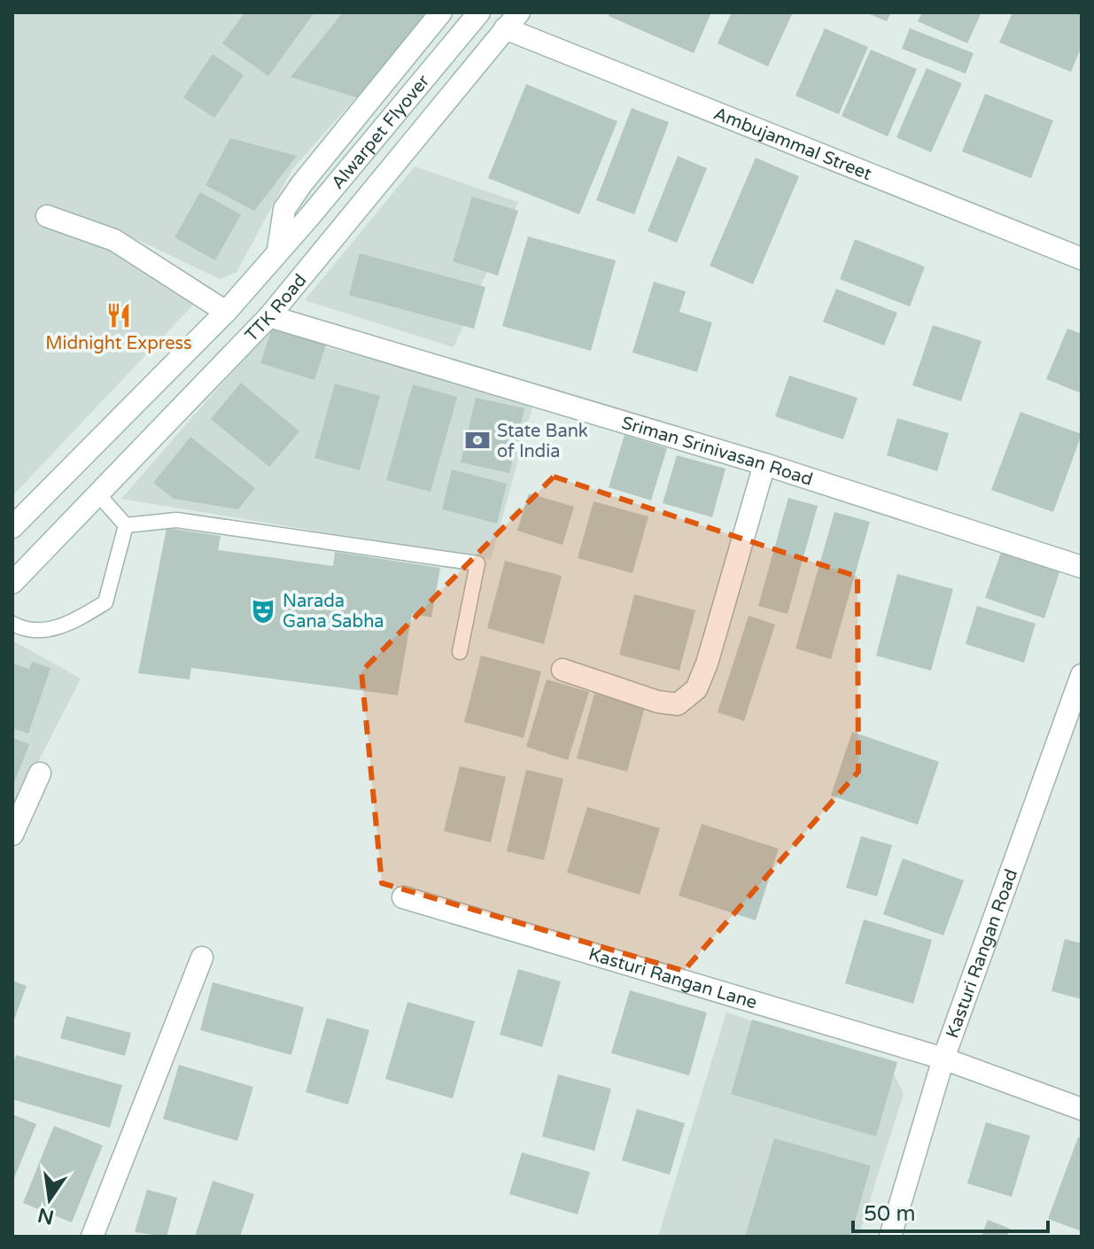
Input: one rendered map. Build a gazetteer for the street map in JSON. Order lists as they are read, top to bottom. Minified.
{"streets":{"street":["Alwarpet Flyover","Ambujammal Street","TTK Road","Sriman Srinivasan Road","Kasturi Rangan Road","Kasturi Rangan Lane"]},"crossings":[["Alwarpet Flyover","TTK Road"],["Ambujammal Street","TTK Road"],["TTK Road","Sriman Srinivasan Road"],["Kasturi Rangan Road","Kasturi Rangan Lane"]],"places":{"restaurant":["Midnight Express"],"bank":["State Bank of India"],"theatre":["Narada Gana Sabha"]},"scale_bar":"50 m","north":"bottom"}
